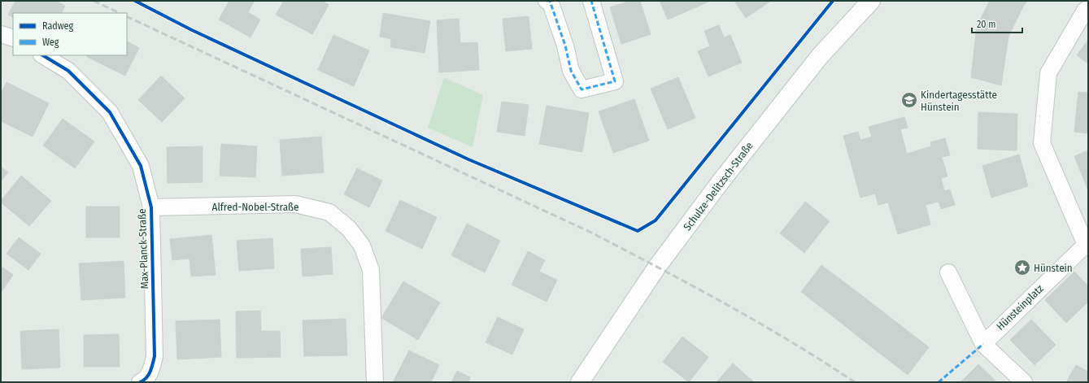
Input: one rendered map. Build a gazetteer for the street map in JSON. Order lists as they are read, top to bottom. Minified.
{"streets":{"main road":["Schulze-Delitzsch-Straße"],"street":["Alfred-Nobel-Straße","Max-Planck-Straße","Hünsteinplatz"]},"crossings":[["Alfred-Nobel-Straße","Max-Planck-Straße"]],"places":{"school or university":["Kindertagesstätte Hünstein"],"place":["Hünstein"]},"legend":["Radweg","Weg"],"scale_bar":"20 m"}
